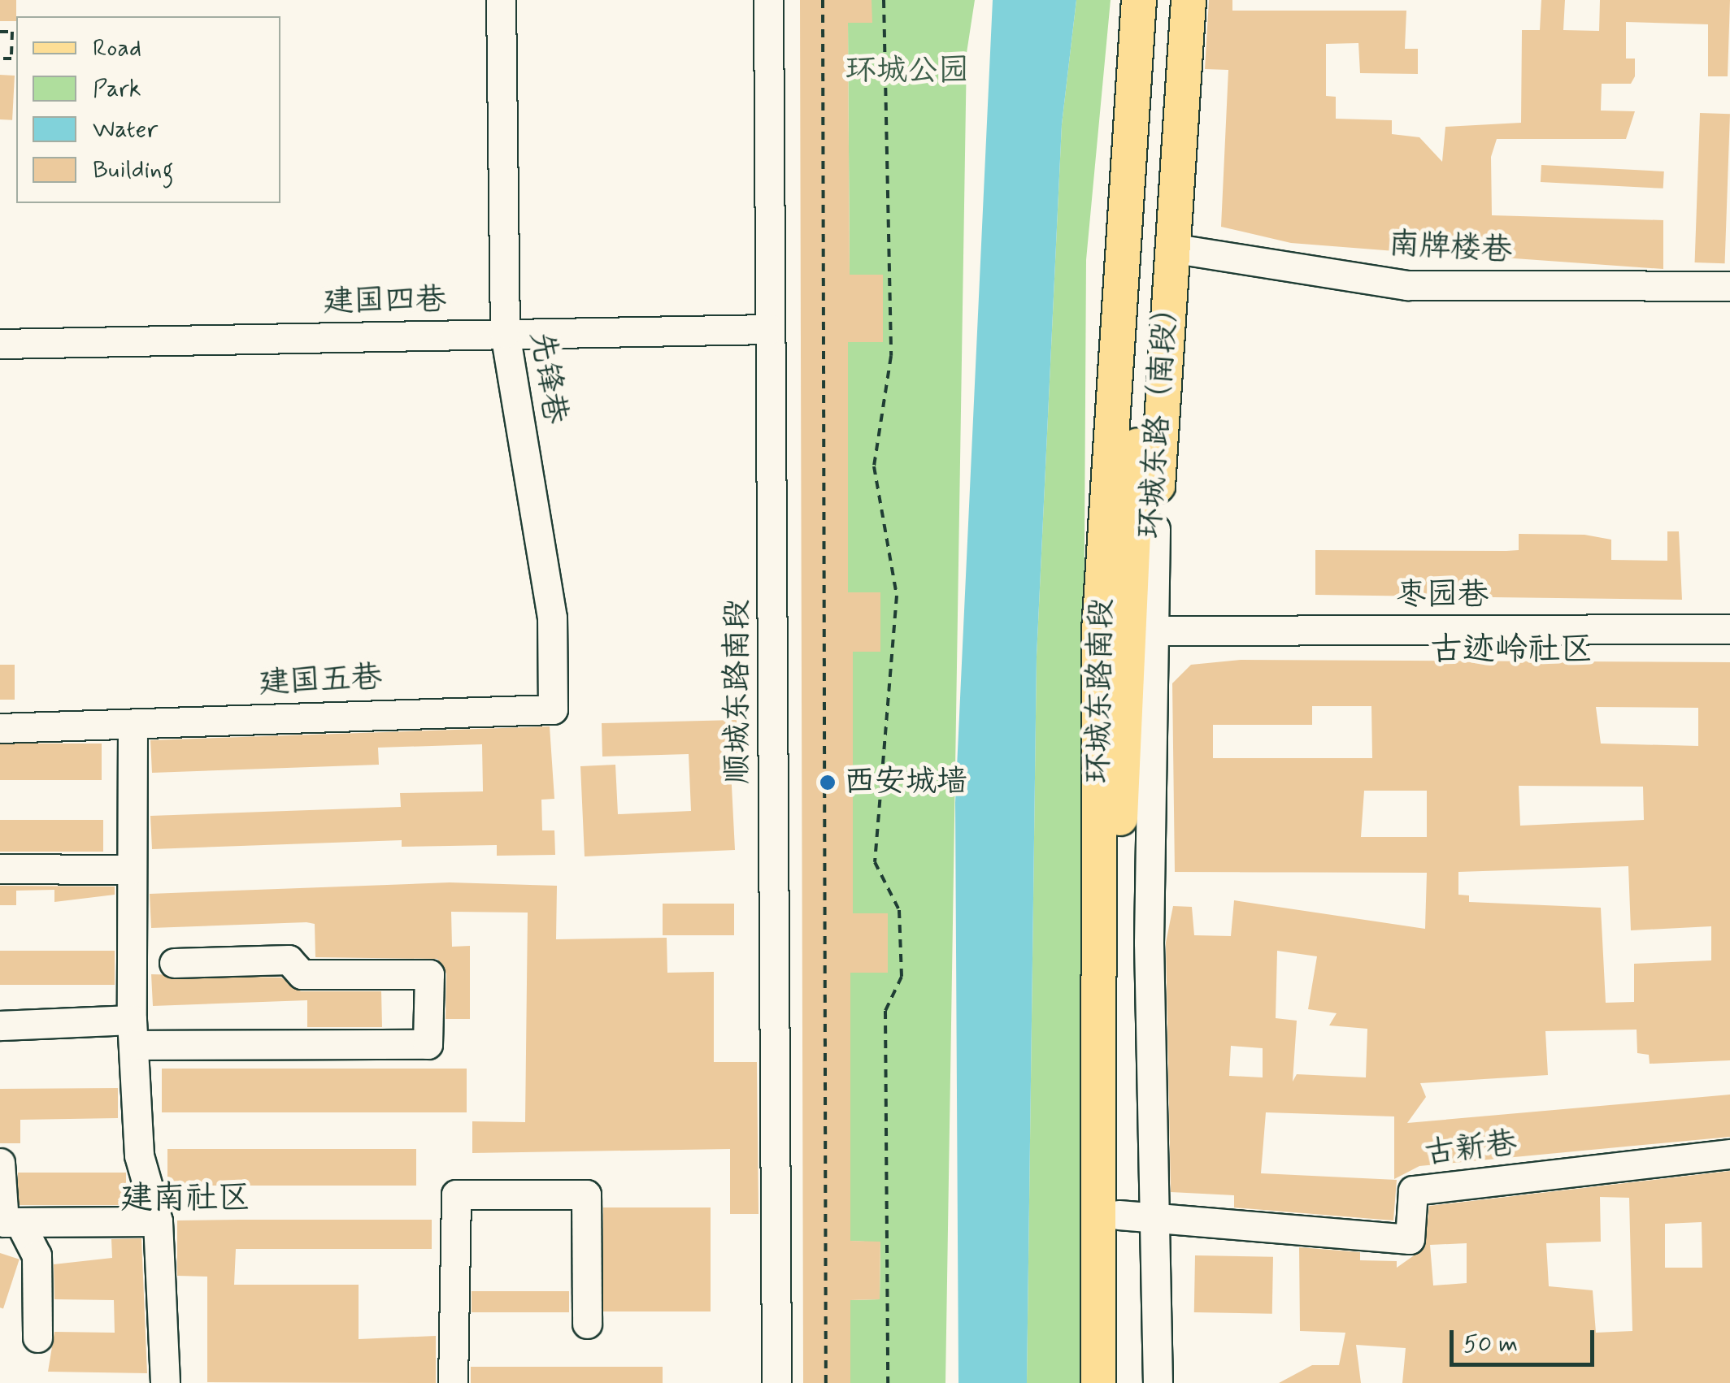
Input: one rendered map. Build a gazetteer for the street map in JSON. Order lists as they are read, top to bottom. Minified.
{"streets":{"main road":["环城东路（南段）","环城东路南段"],"street":["南牌楼巷","建国四巷","先锋巷","枣园巷","建国五巷","顺城东路南段","古新巷"]},"crossings":[["南牌楼巷","环城东路（南段）"],["建国四巷","先锋巷"],["建国四巷","顺城东路南段"],["先锋巷","建国五巷"],["环城东路（南段）","枣园巷"],["环城东路（南段）","环城东路南段"],["枣园巷","环城东路南段"],["环城东路南段","古新巷"]],"districts":["古迹岭社区","建南社区"],"parks":["环城公园"],"places":["西安城墙"],"legend":["Road","Park","Water","Building"],"scale_bar":"50 m"}
